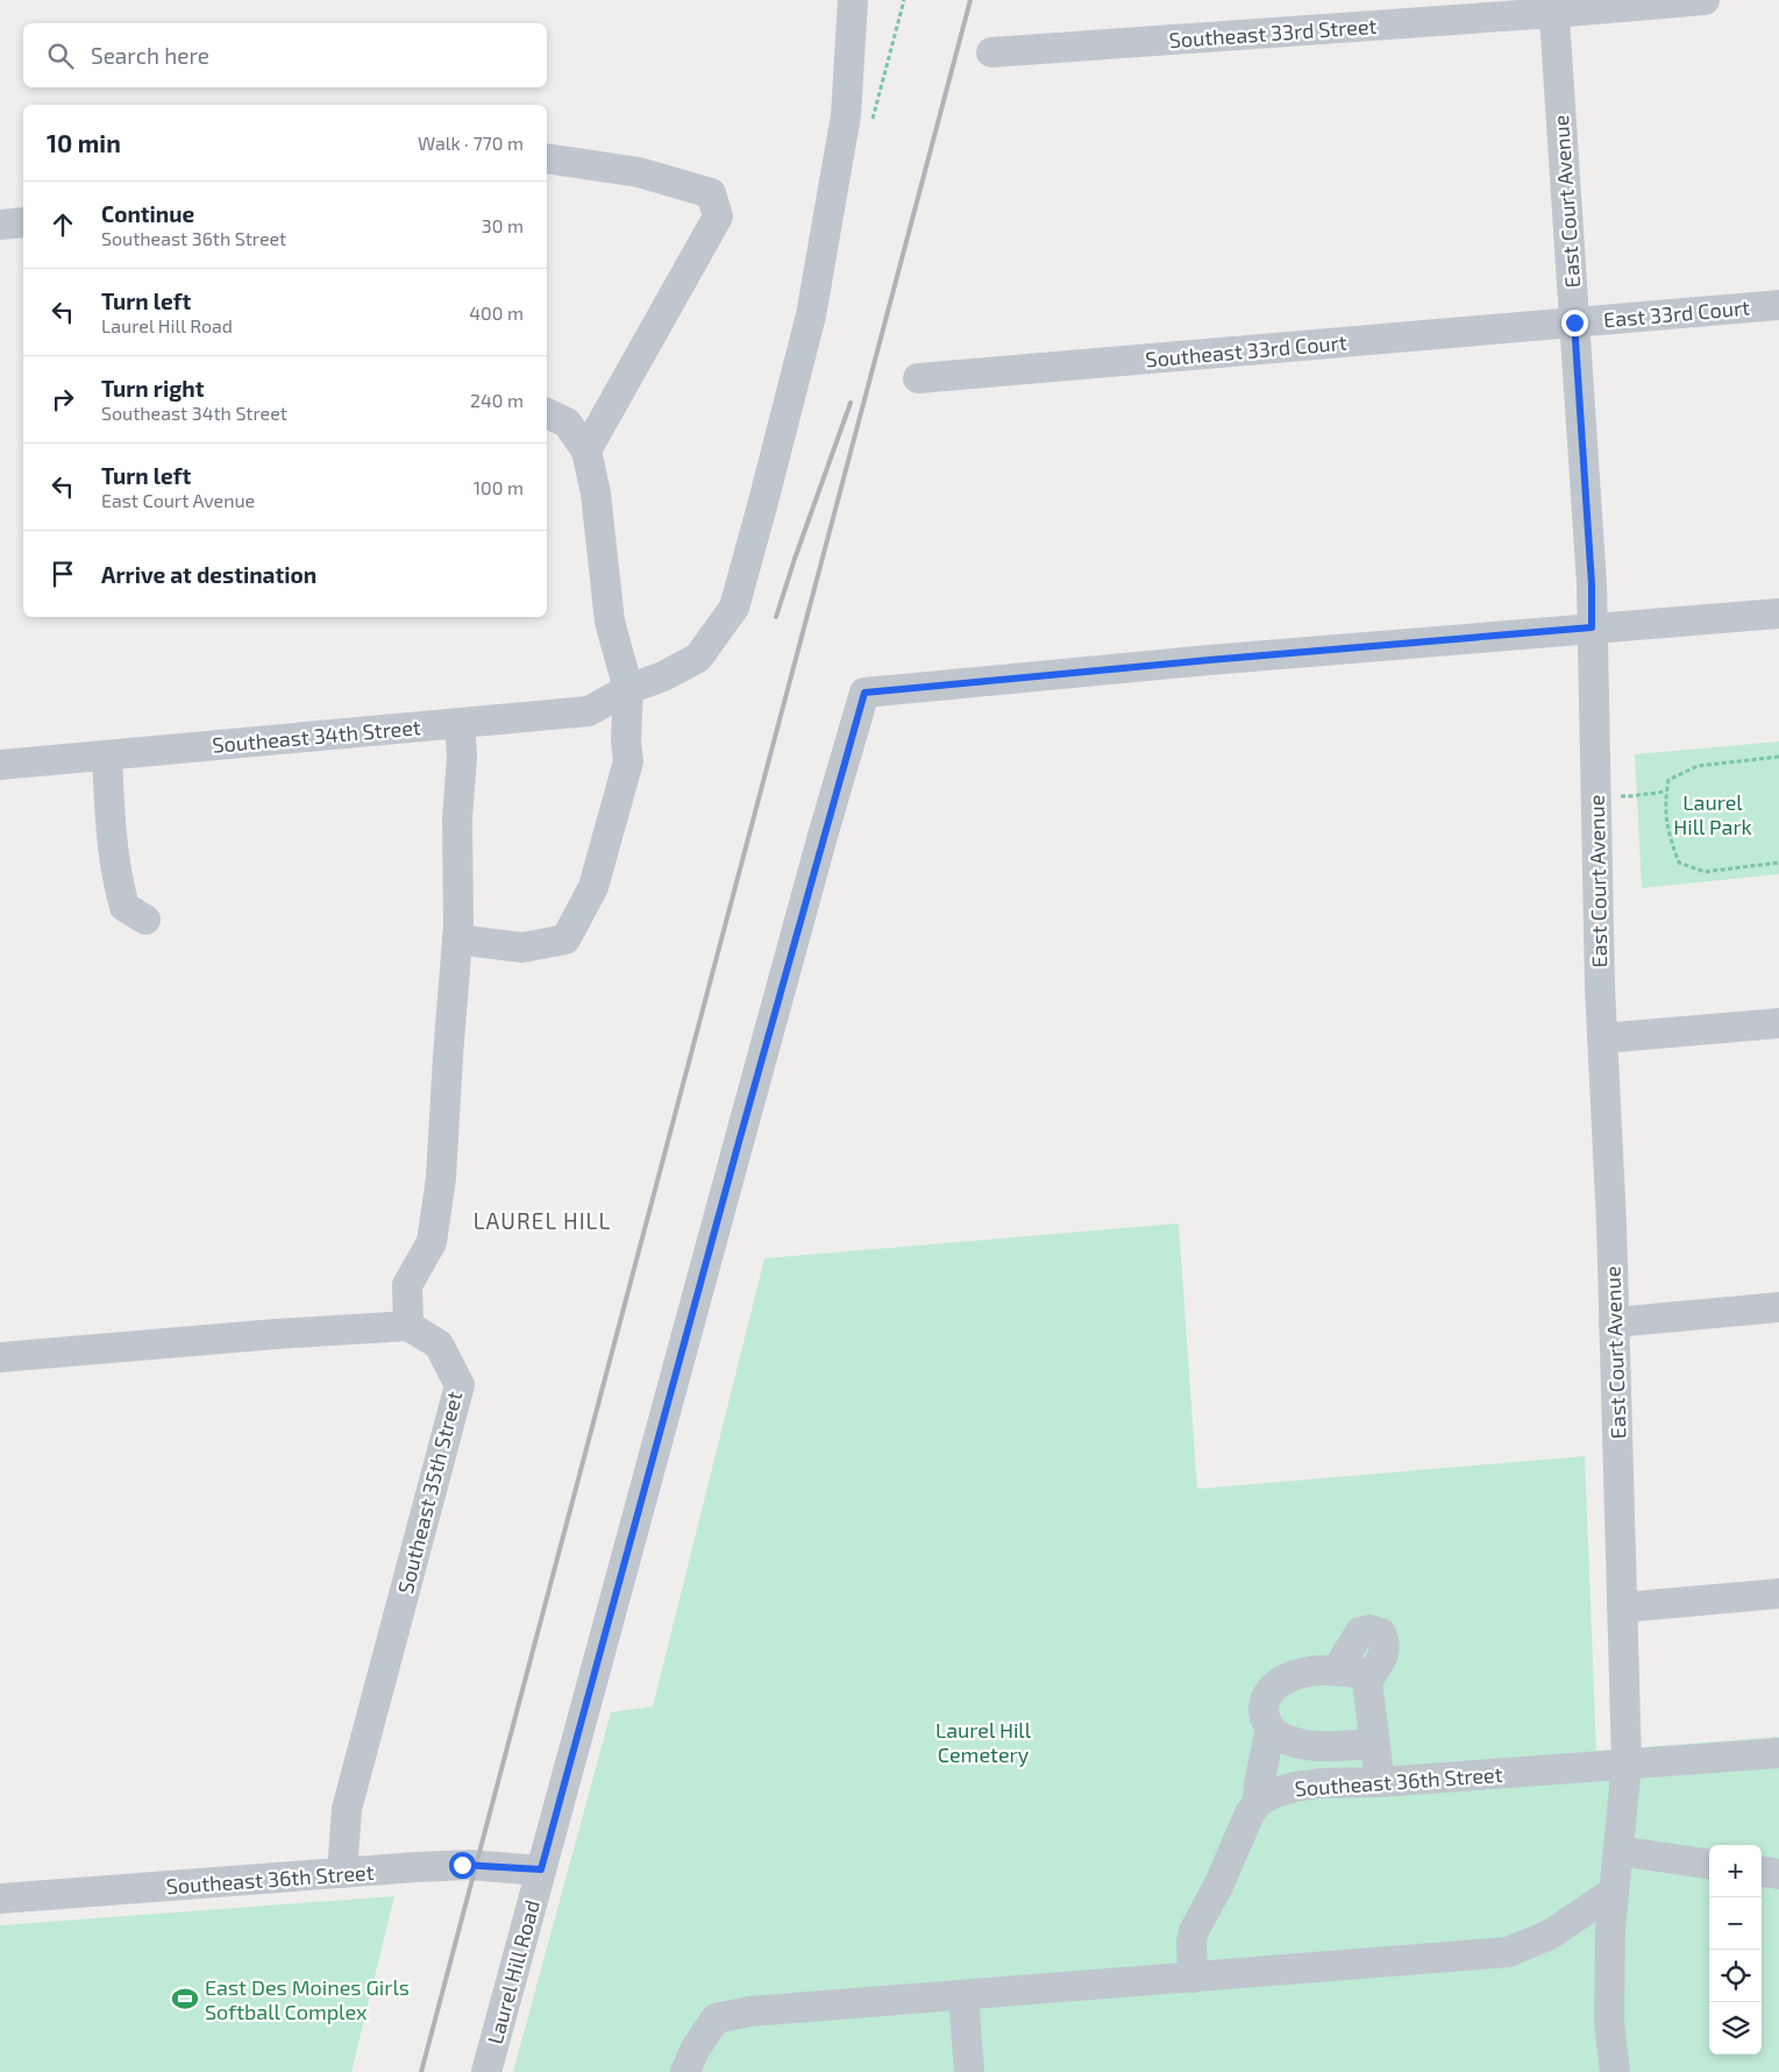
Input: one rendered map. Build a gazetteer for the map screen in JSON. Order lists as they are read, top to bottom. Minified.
{"streets":{"street":["Southeast 33rd Street","East Court Avenue","East 33rd Court","Southeast 33rd Court","Southeast 34th Street","Southeast 35th Street","Southeast 36th Street","Laurel Hill Road"]},"crossings":[["Southeast 33rd Street","East Court Avenue"],["East Court Avenue","East 33rd Court"],["East Court Avenue","Southeast 33rd Court"],["East Court Avenue","Southeast 36th Street"],["East Court Avenue","Laurel Hill Road"],["East 33rd Court","Southeast 33rd Court"],["Southeast 35th Street","Southeast 36th Street"],["Southeast 36th Street","Laurel Hill Road"]],"districts":["LAUREL HILL"],"parks":["Laurel Hill Park","Laurel Hill Cemetery"],"places":{"sports":["East Des Moines Girls Softball Complex"]},"page":{"search":"Search here","heading":["10 min","Walk · 770 m"],"list":[["Continue","Southeast 36th Street","30 m"],["Turn left","Laurel Hill Road","400 m"],["Turn right","Southeast 34th Street","240 m"],["Turn left","East Court Avenue","100 m"],"Arrive at destination"],"map_buttons":["+","−"]}}
